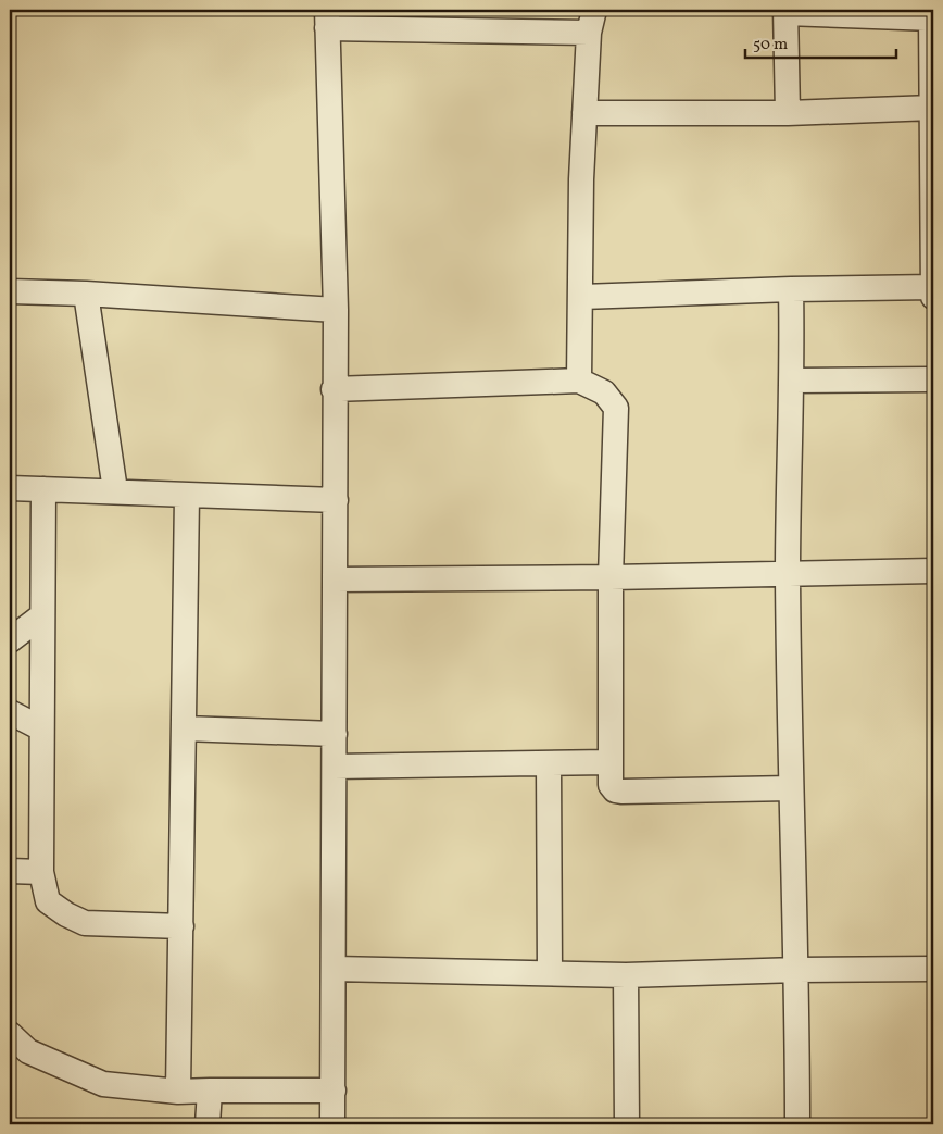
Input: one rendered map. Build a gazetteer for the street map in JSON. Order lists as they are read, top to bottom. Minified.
{"scale_bar":"50 m"}
